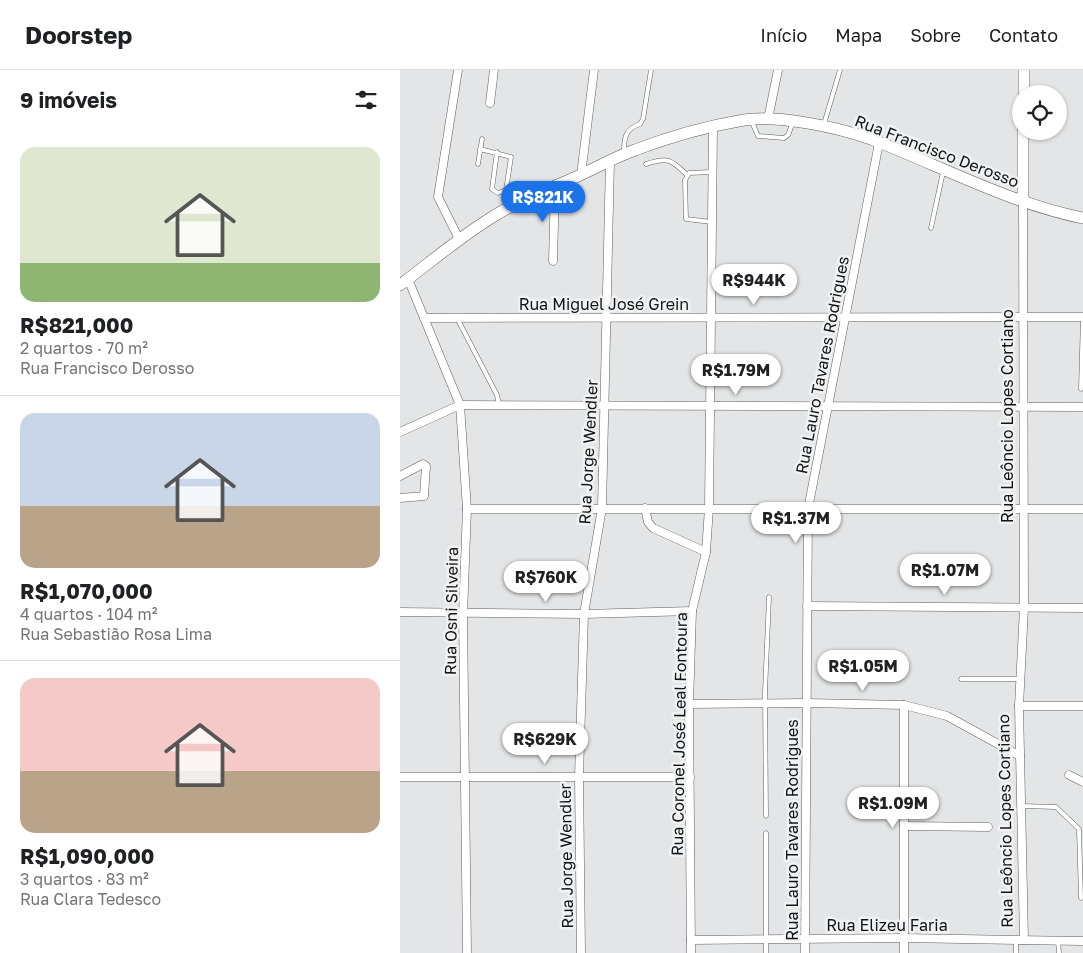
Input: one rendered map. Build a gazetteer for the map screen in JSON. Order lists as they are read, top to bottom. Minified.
{"streets":{"main road":["Rua Francisco Derosso","Rua Leôncio Lopes Cortiano"],"street":["Rua Miguel José Grein","Rua Lauro Tavares Rodrigues","Rua Jorge Wendler","Rua Osni Silveira","Rua Coronel José Leal Fontoura","Rua Elizeu Faria"]},"crossings":[["Rua Francisco Derosso","Rua Lauro Tavares Rodrigues"],["Rua Francisco Derosso","Rua Leôncio Lopes Cortiano"],["Rua Francisco Derosso","Rua Jorge Wendler"],["Rua Francisco Derosso","Rua Osni Silveira"],["Rua Francisco Derosso","Rua Coronel José Leal Fontoura"],["Rua Miguel José Grein","Rua Lauro Tavares Rodrigues"],["Rua Miguel José Grein","Rua Leôncio Lopes Cortiano"],["Rua Miguel José Grein","Rua Jorge Wendler"],["Rua Miguel José Grein","Rua Osni Silveira"],["Rua Miguel José Grein","Rua Coronel José Leal Fontoura"],["Rua Lauro Tavares Rodrigues","Rua Elizeu Faria"],["Rua Leôncio Lopes Cortiano","Rua Elizeu Faria"],["Rua Coronel José Leal Fontoura","Rua Elizeu Faria"]],"page":{"header":"Doorstep","nav":["Início","Mapa","Sobre","Contato"],"heading":"9 imóveis","list":[{"name":"R$821,000","note":"2 quartos · 70 m² · Rua Francisco Derosso"},{"name":"R$1,070,000","note":"4 quartos · 104 m² · Rua Sebastião Rosa Lima"},{"name":"R$1,090,000","note":"3 quartos · 83 m² · Rua Clara Tedesco"}],"price":["R$821K","R$944K","R$1.79M","R$1.37M","R$1.07M","R$760K","R$1.05M","R$629K","R$1.09M"]}}
